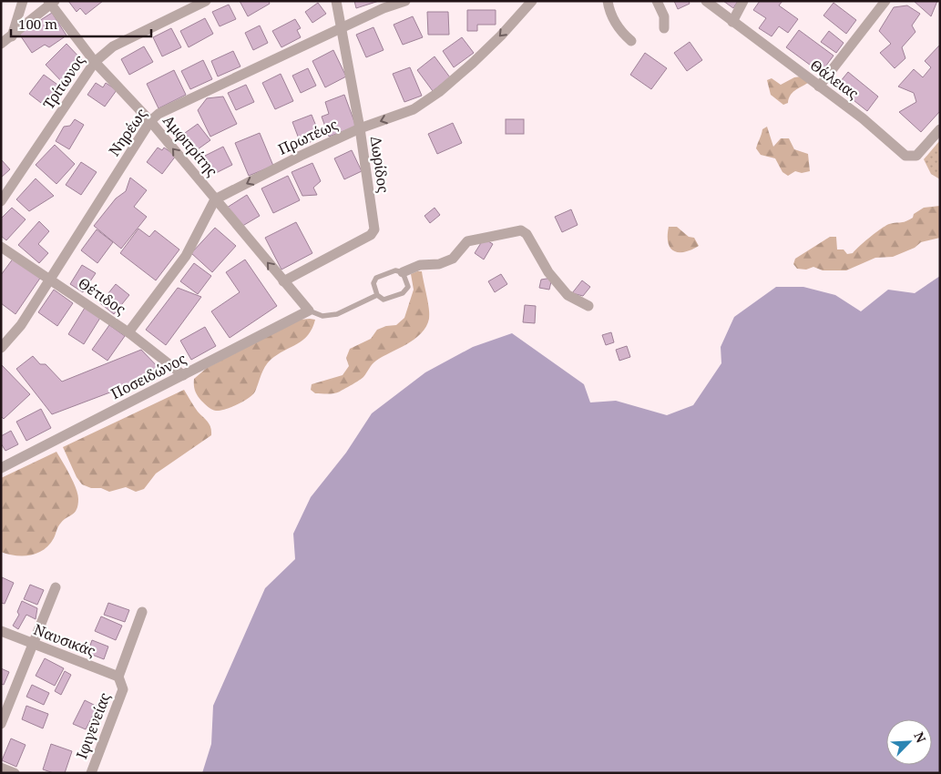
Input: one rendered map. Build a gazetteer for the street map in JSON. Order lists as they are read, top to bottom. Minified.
{"streets":{"street":["Θάλειας","Τρίτωνος","Νηρέως","Πρωτέως","Αμφιτρίτης","Δωρίδος","Θέτιδος","Ποσειδώνος","Ναυσικάς","Ιφιγενείας"]},"crossings":[["Τρίτωνος","Αμφιτρίτης"],["Νηρέως","Αμφιτρίτης"],["Νηρέως","Δωρίδος"],["Νηρέως","Θέτιδος"],["Πρωτέως","Αμφιτρίτης"],["Πρωτέως","Δωρίδος"],["Αμφιτρίτης","Δωρίδος"],["Αμφιτρίτης","Ποσειδώνος"],["Θέτιδος","Ποσειδώνος"],["Ναυσικάς","Ιφιγενείας"]],"one_way":["Πρωτέως","Αμφιτρίτης"],"scale_bar":"100 m","north":"top right"}
